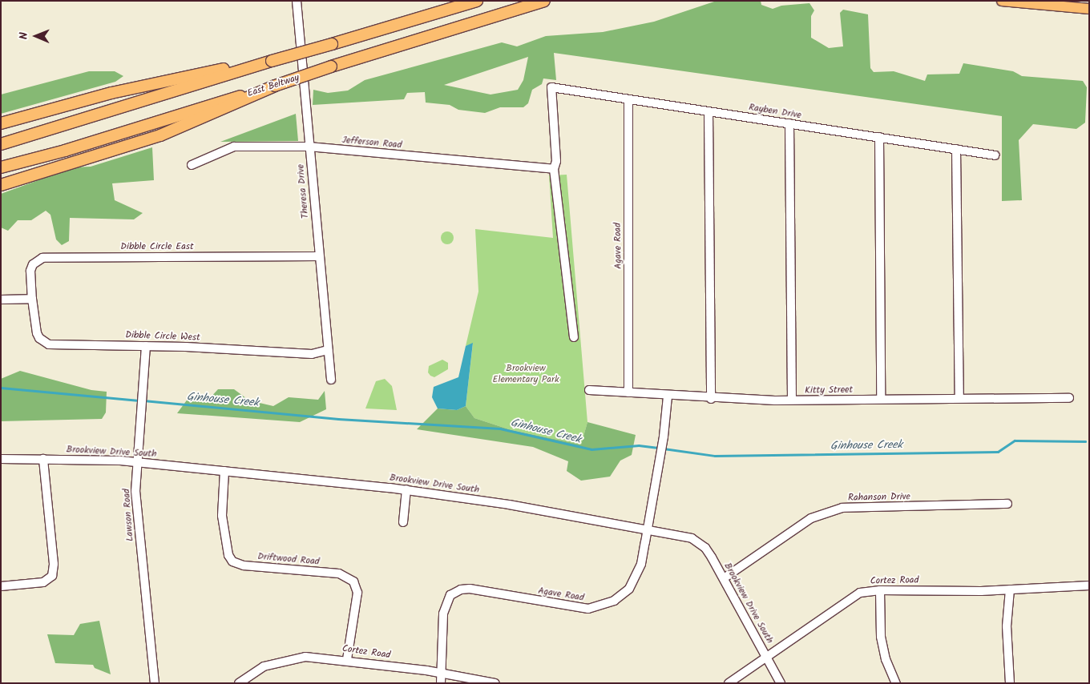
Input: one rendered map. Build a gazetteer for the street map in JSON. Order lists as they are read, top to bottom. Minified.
{"streets":{"highway":["East Beltway"],"street":["Rayben Drive","Jefferson Road","Theresa Drive","Agave Road","Dibble Circle East","Dibble Circle West","Kitty Street","Brookview Drive South","Rahanson Drive","Lawson Road","Driftwood Road","Cortez Road"]},"crossings":[["Rayben Drive","Jefferson Road"],["Rayben Drive","Agave Road"],["Jefferson Road","Theresa Drive"],["Theresa Drive","Dibble Circle East"],["Theresa Drive","Dibble Circle West"],["Agave Road","Kitty Street"],["Agave Road","Brookview Drive South"],["Agave Road","Cortez Road"],["Dibble Circle East","Dibble Circle West"],["Dibble Circle West","Lawson Road"],["Brookview Drive South","Rahanson Drive"],["Brookview Drive South","Lawson Road"],["Brookview Drive South","Driftwood Road"],["Brookview Drive South","Cortez Road"],["Driftwood Road","Cortez Road"]],"water":["Ginhouse Creek"],"parks":["Brookview Elementary Park"],"north":"left"}
